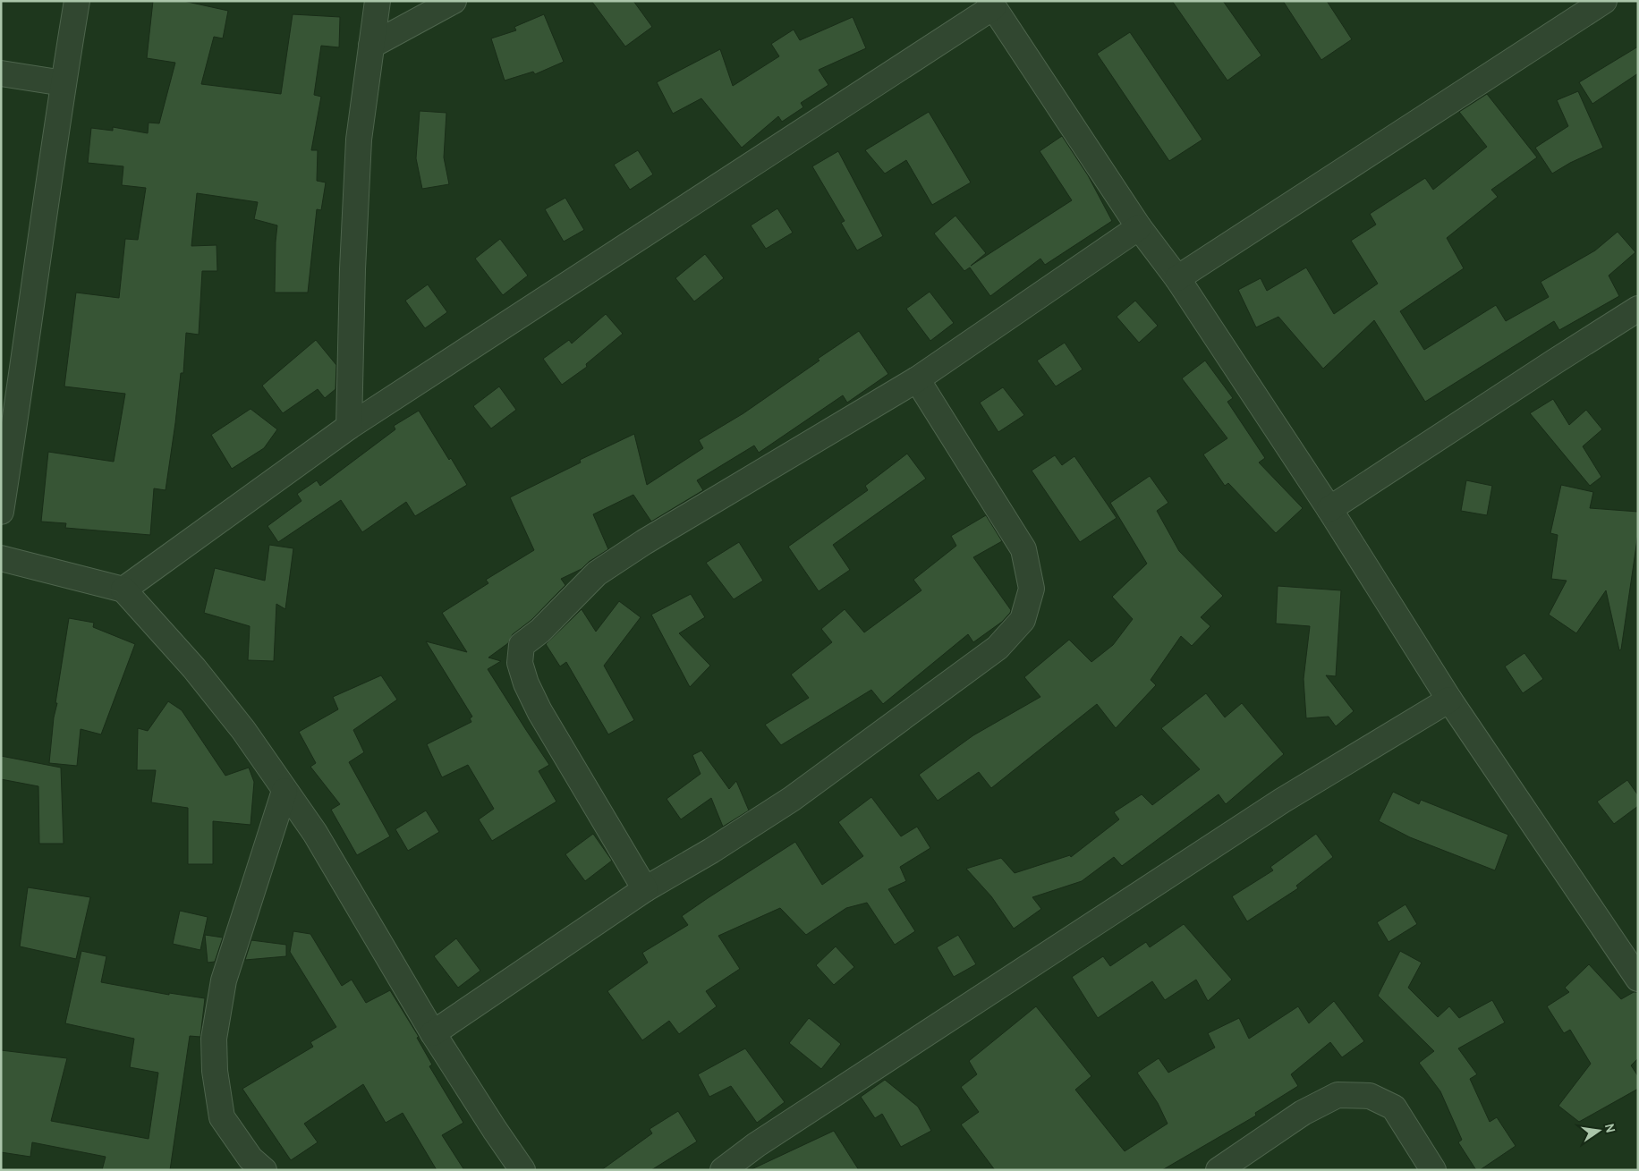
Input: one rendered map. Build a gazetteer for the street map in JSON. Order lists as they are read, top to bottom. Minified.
{"north":"right"}
